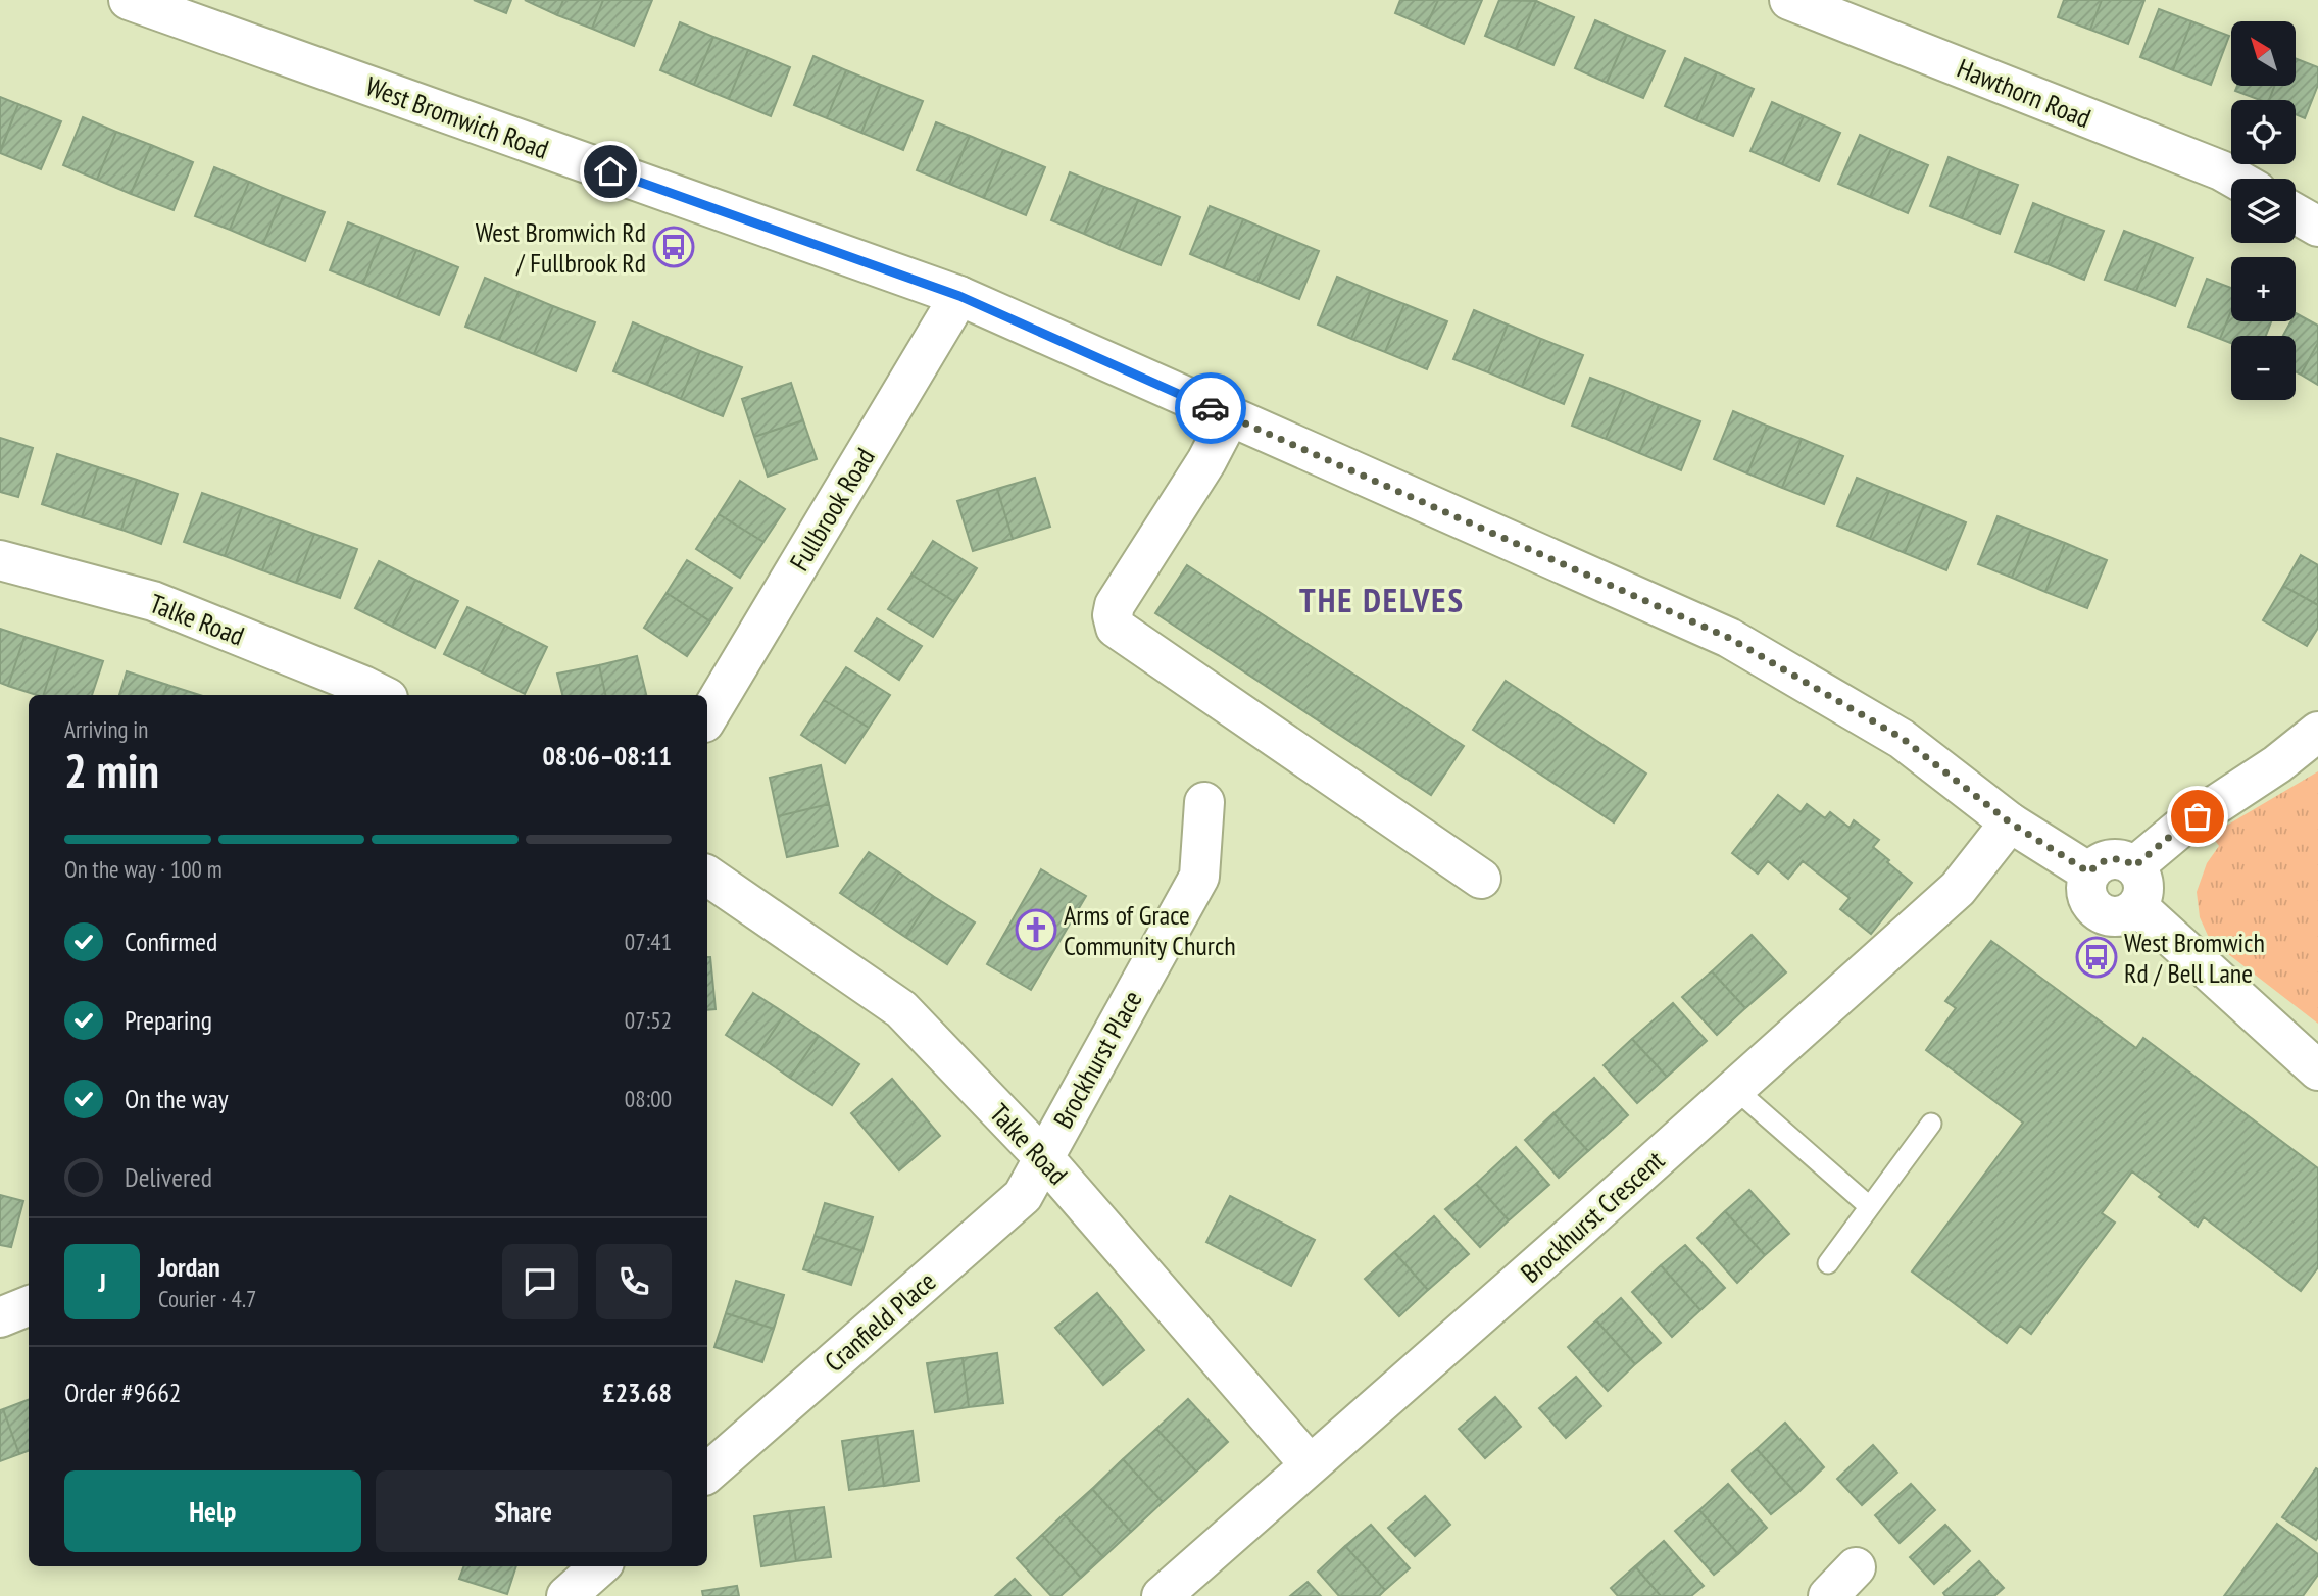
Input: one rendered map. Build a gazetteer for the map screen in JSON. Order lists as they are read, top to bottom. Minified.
{"streets":{"street":["Hawthorn Road","West Bromwich Road","Fullbrook Road","Talke Road","Brockhurst Place","Brockhurst Crescent","Cranfield Place"]},"crossings":[["West Bromwich Road","Fullbrook Road"],["West Bromwich Road","Brockhurst Crescent"],["Talke Road","Brockhurst Place"],["Talke Road","Brockhurst Crescent"],["Talke Road","Cranfield Place"],["Brockhurst Place","Cranfield Place"]],"districts":["THE DELVES"],"places":{"bus stop":["West Bromwich Rd / Fullbrook Rd","West Bromwich Rd / Bell Lane"],"church":["Arms of Grace Community Church"]},"north":"top left","page":{"map_buttons":["+","−"],"heading":["2 min","Arriving in","08:06–08:11"],"panel":["Jordan","Courier · 4.7","Order #9662","£23.68"],"bar":"On the way · 100 m","list":[["Confirmed","07:41"],["Preparing","07:52"],["On the way","08:00"],"Delivered"],"round":"J","buttons":["Help","Share"]}}
